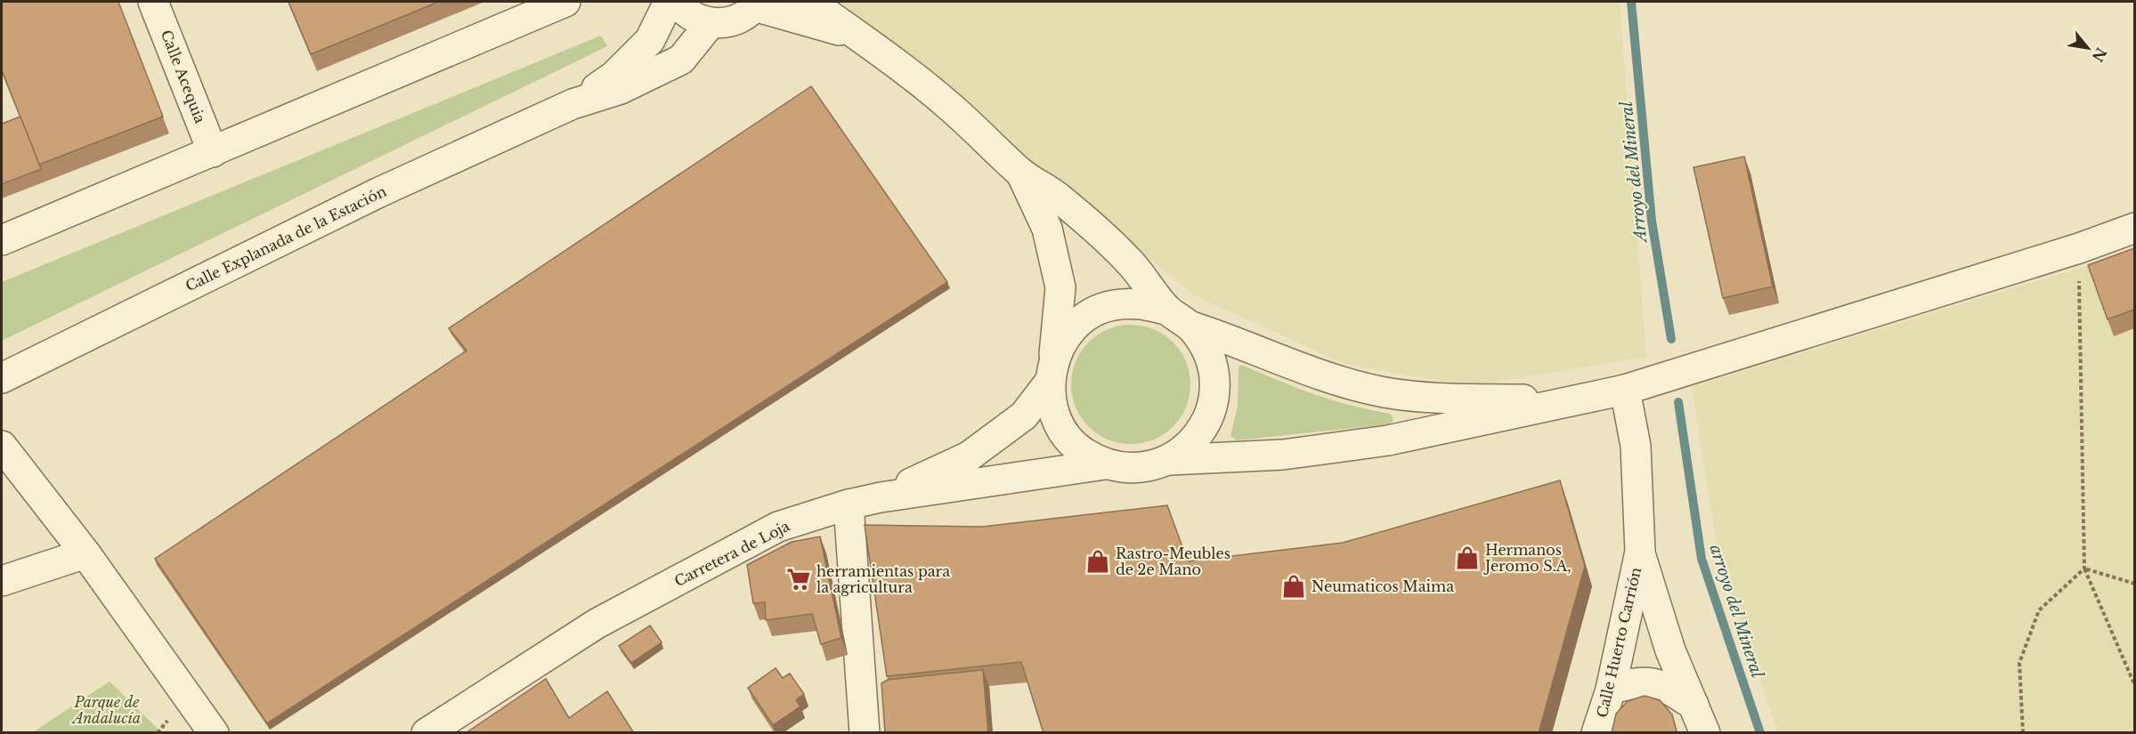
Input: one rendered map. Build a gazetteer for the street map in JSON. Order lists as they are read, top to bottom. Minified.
{"streets":{"street":["Calle Acequia","Calle Explanada de la Estación","Carretera de Loja","Calle Huerto Carrión"]},"water":["Arroyo del Mineral","arroyo del Mineral"],"parks":["Parque de Andalucía"],"places":{"shop":["Hermanos Jeromo S.A,","Rastro-Meubles de 2e Mano","Neumaticos Maima"],"supermarket":["herramientas para la agricultura"]},"north":"bottom right"}
